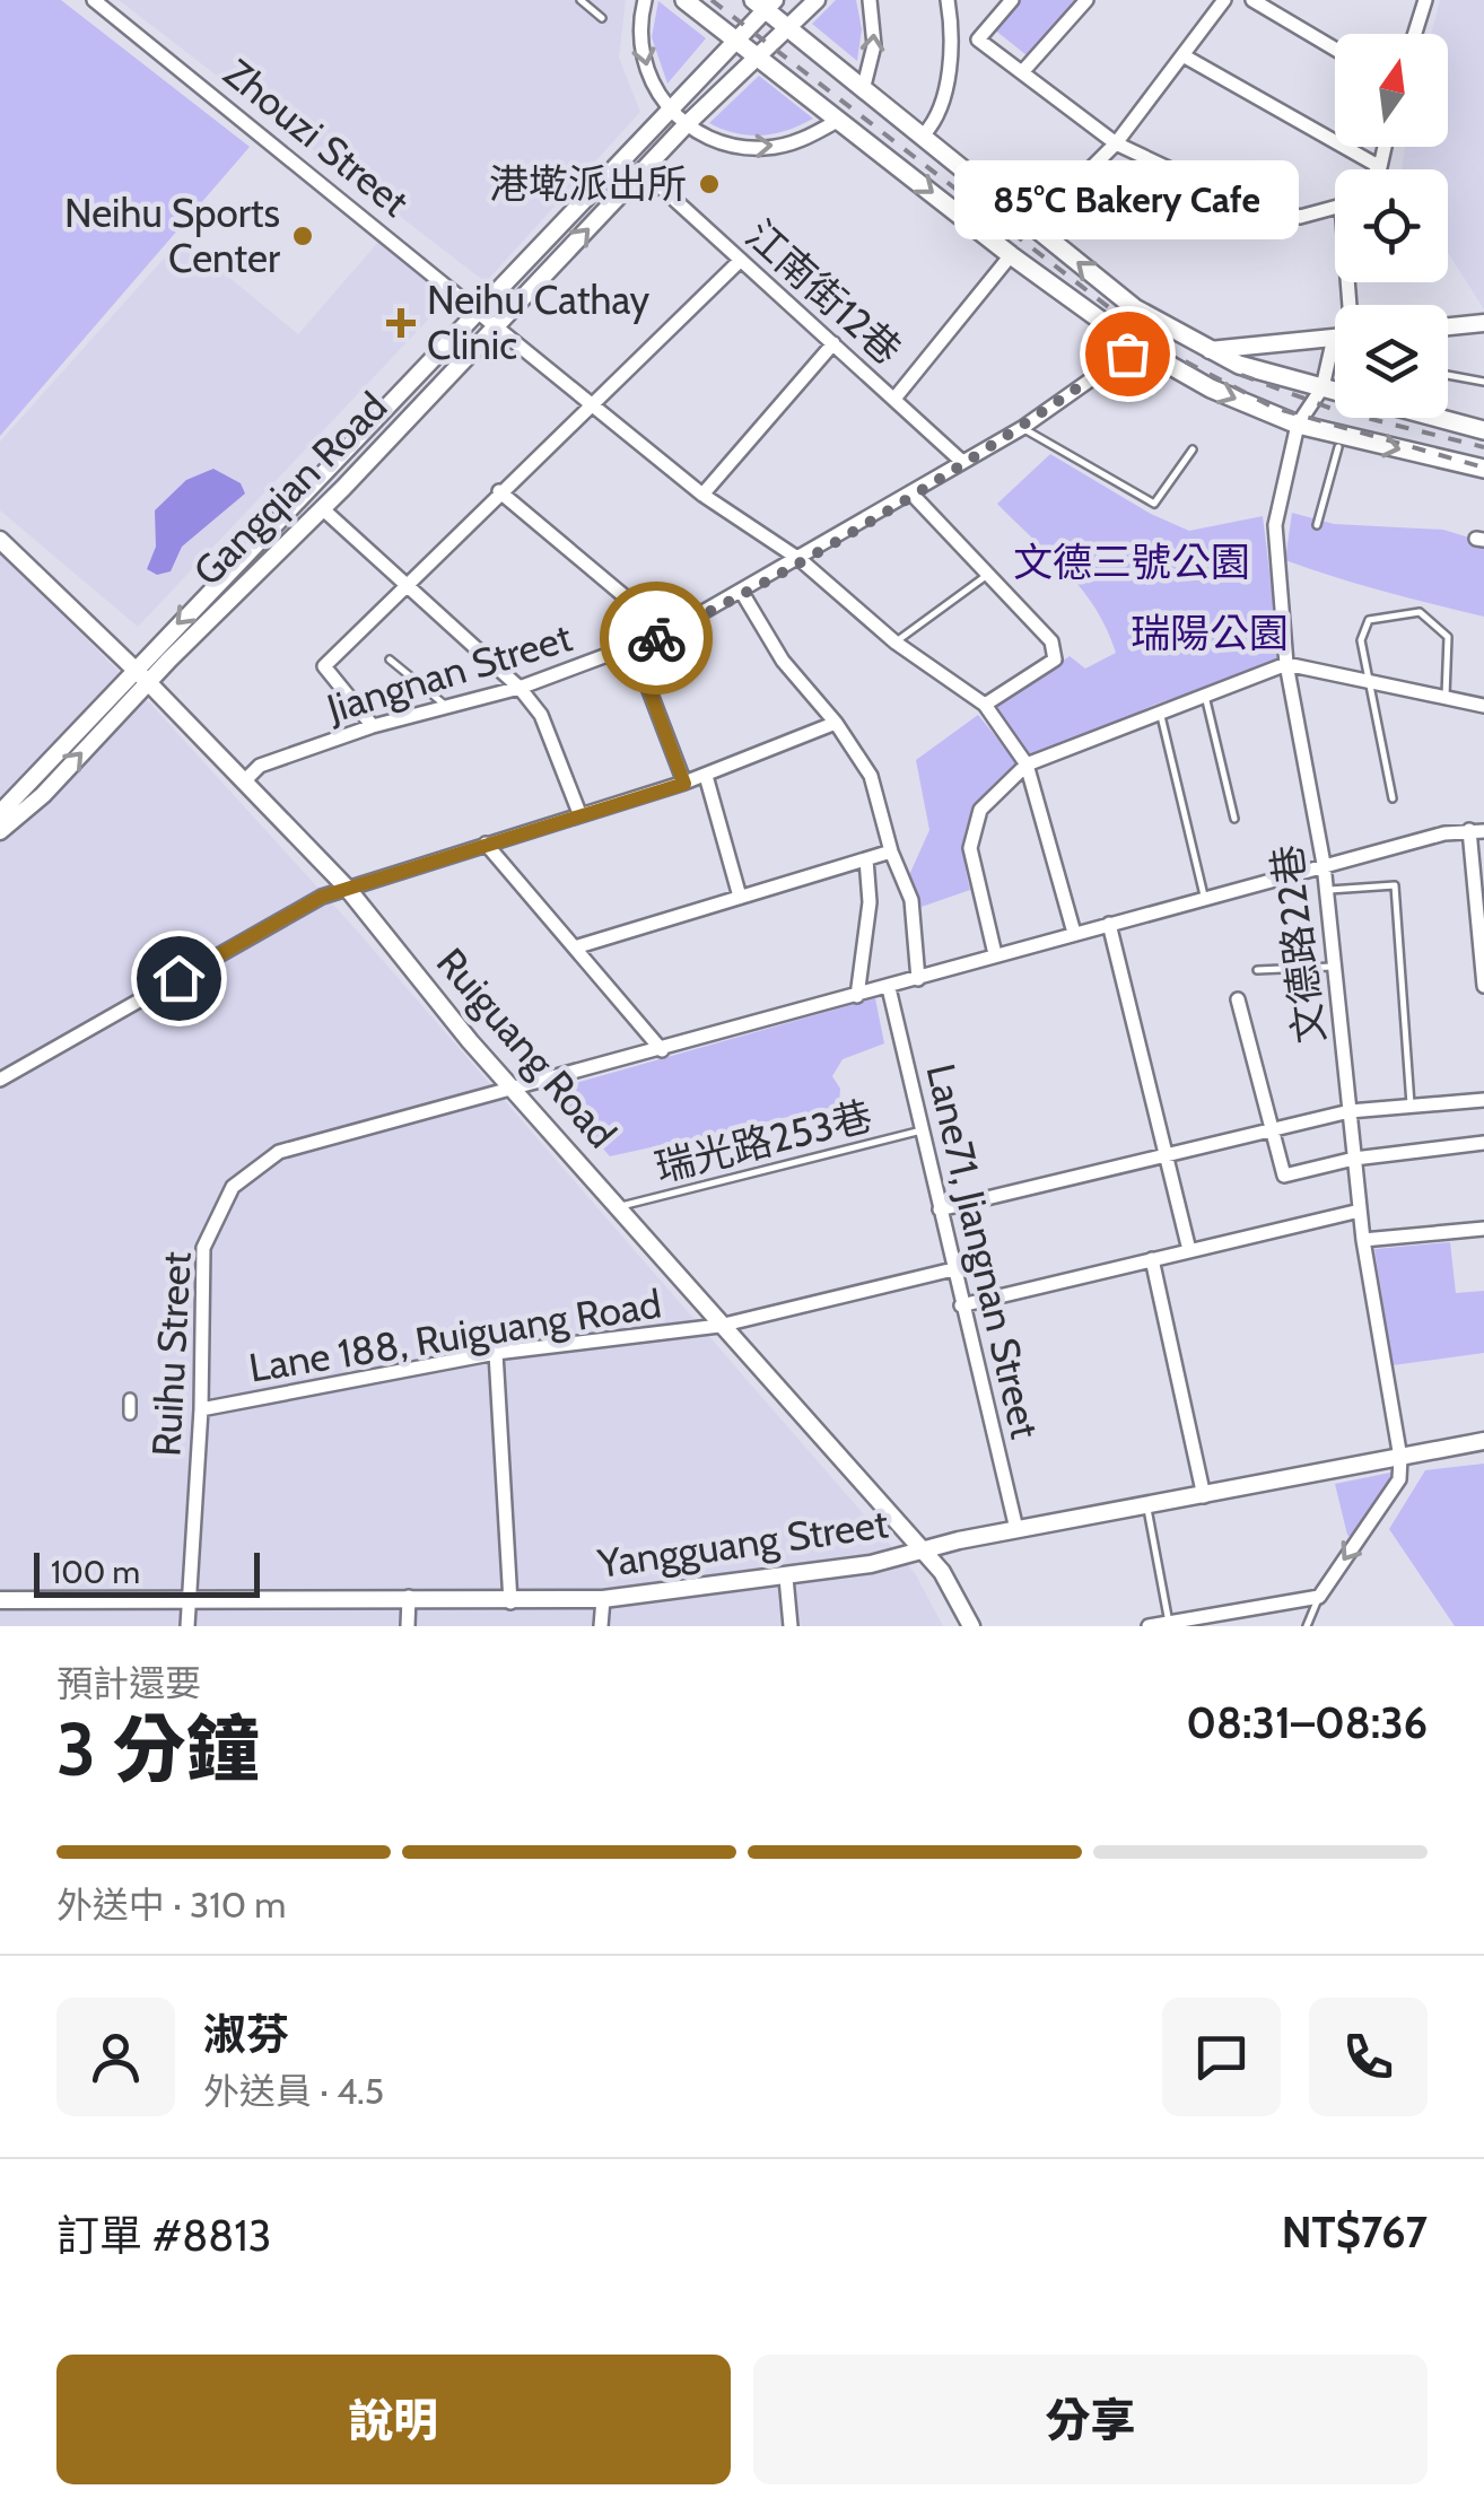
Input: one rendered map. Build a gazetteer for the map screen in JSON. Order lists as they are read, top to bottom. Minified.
{"streets":{"street":["Zhouzi Street","江南街12巷","Gangqian Road","Jiangnan Street","文德路22巷","Ruiguang Road","Lane71, Jiangnan Street","Lane 188, Ruiguang Road","Ruihu Street","Yangguang Street"],"lane":["瑞光路253巷"]},"crossings":[["Zhouzi Street","Gangqian Road"],["Zhouzi Street","Jiangnan Street"],["江南街12巷","Gangqian Road"],["江南街12巷","Jiangnan Street"],["Gangqian Road","Ruiguang Road"],["Jiangnan Street","Ruiguang Road"],["文德路22巷","Ruihu Street"],["文德路22巷","Yangguang Street"],["Ruiguang Road","瑞光路253巷"],["Ruiguang Road","Lane 188, Ruiguang Road"],["Ruiguang Road","Ruihu Street"],["Ruiguang Road","Yangguang Street"],["瑞光路253巷","Lane71, Jiangnan Street"],["Lane71, Jiangnan Street","Lane 188, Ruiguang Road"],["Lane71, Jiangnan Street","Ruihu Street"],["Lane71, Jiangnan Street","Yangguang Street"],["Lane 188, Ruiguang Road","Ruihu Street"],["Ruihu Street","Yangguang Street"]],"parks":["文德三號公園","瑞陽公園"],"places":{"other":["港墘派出所","Neihu Sports Center","85°C Bakery Cafe"],"health":["Neihu Cathay Clinic"]},"scale_bar":"100 m","north":"top","page":{"bubble":"85°C Bakery Cafe","scale":"100 m","heading":["3 分鐘","預計還要","08:31–08:36"],"panel":["淑芬","外送員 · 4.5","訂單 #8813","NT$767"],"bar":"外送中 · 310 m","buttons":["說明","分享"]}}
